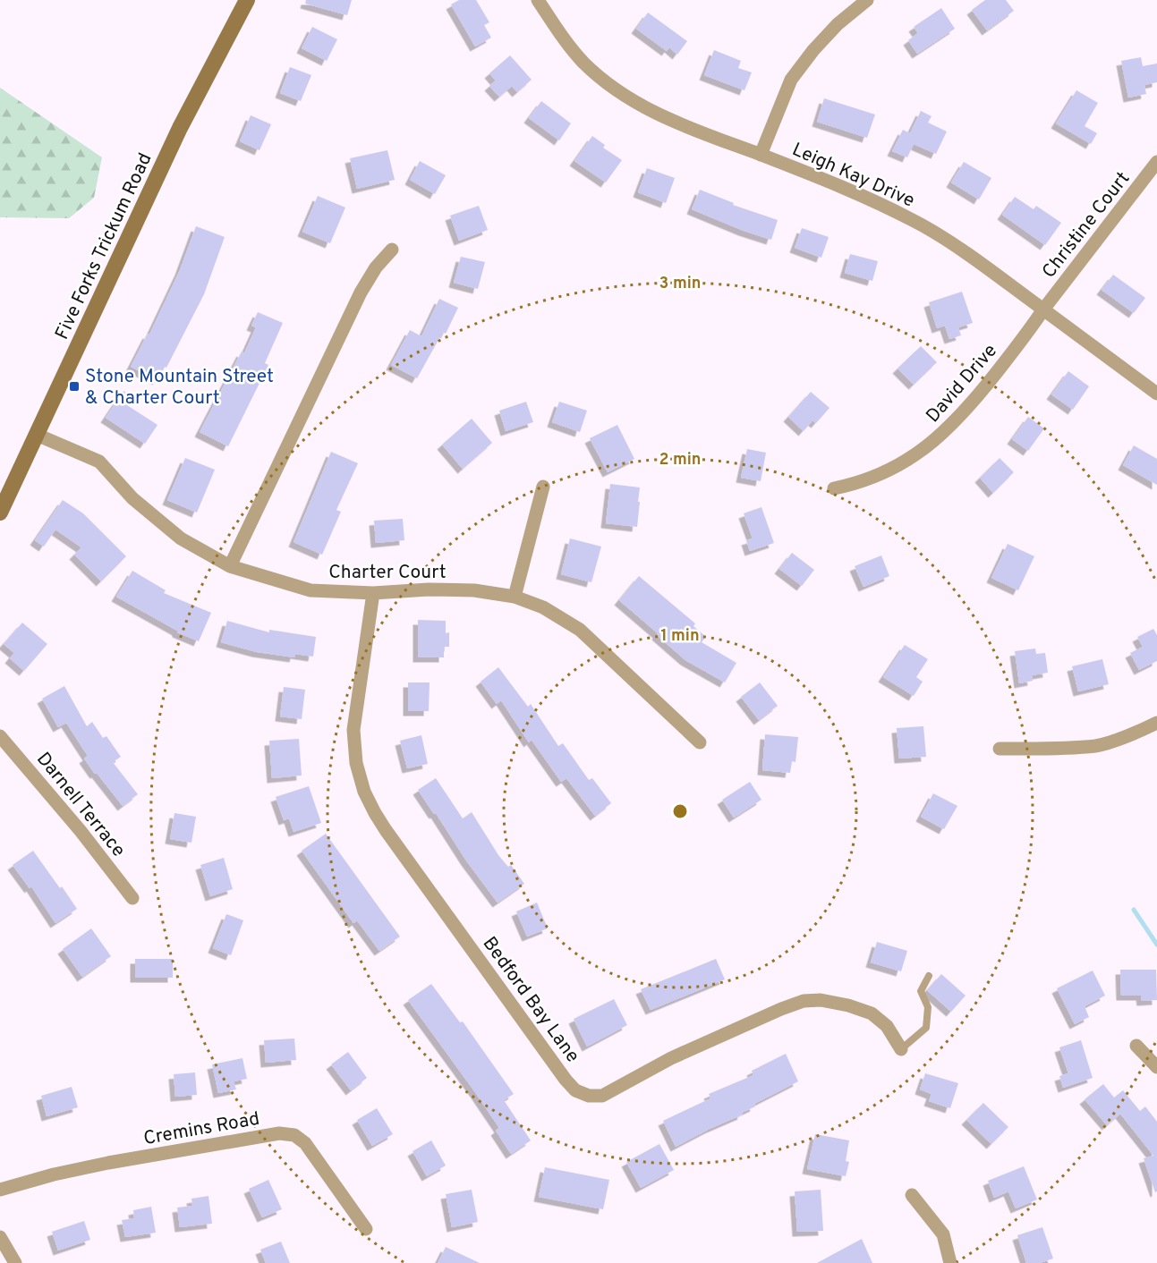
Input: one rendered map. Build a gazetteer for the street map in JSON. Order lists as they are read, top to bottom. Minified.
{"streets":{"main road":["Five Forks Trickum Road"],"street":["Leigh Kay Drive","Christine Court","David Drive","Charter Court","Darnell Terrace","Bedford Bay Lane","Cremins Road"]},"crossings":[["Leigh Kay Drive","Christine Court"],["Leigh Kay Drive","David Drive"],["Christine Court","David Drive"],["Five Forks Trickum Road","Charter Court"],["Charter Court","Bedford Bay Lane"]],"places":{"transit":["Stone Mountain Street & Charter Court"]},"rings":["3 min","2 min","1 min"]}
